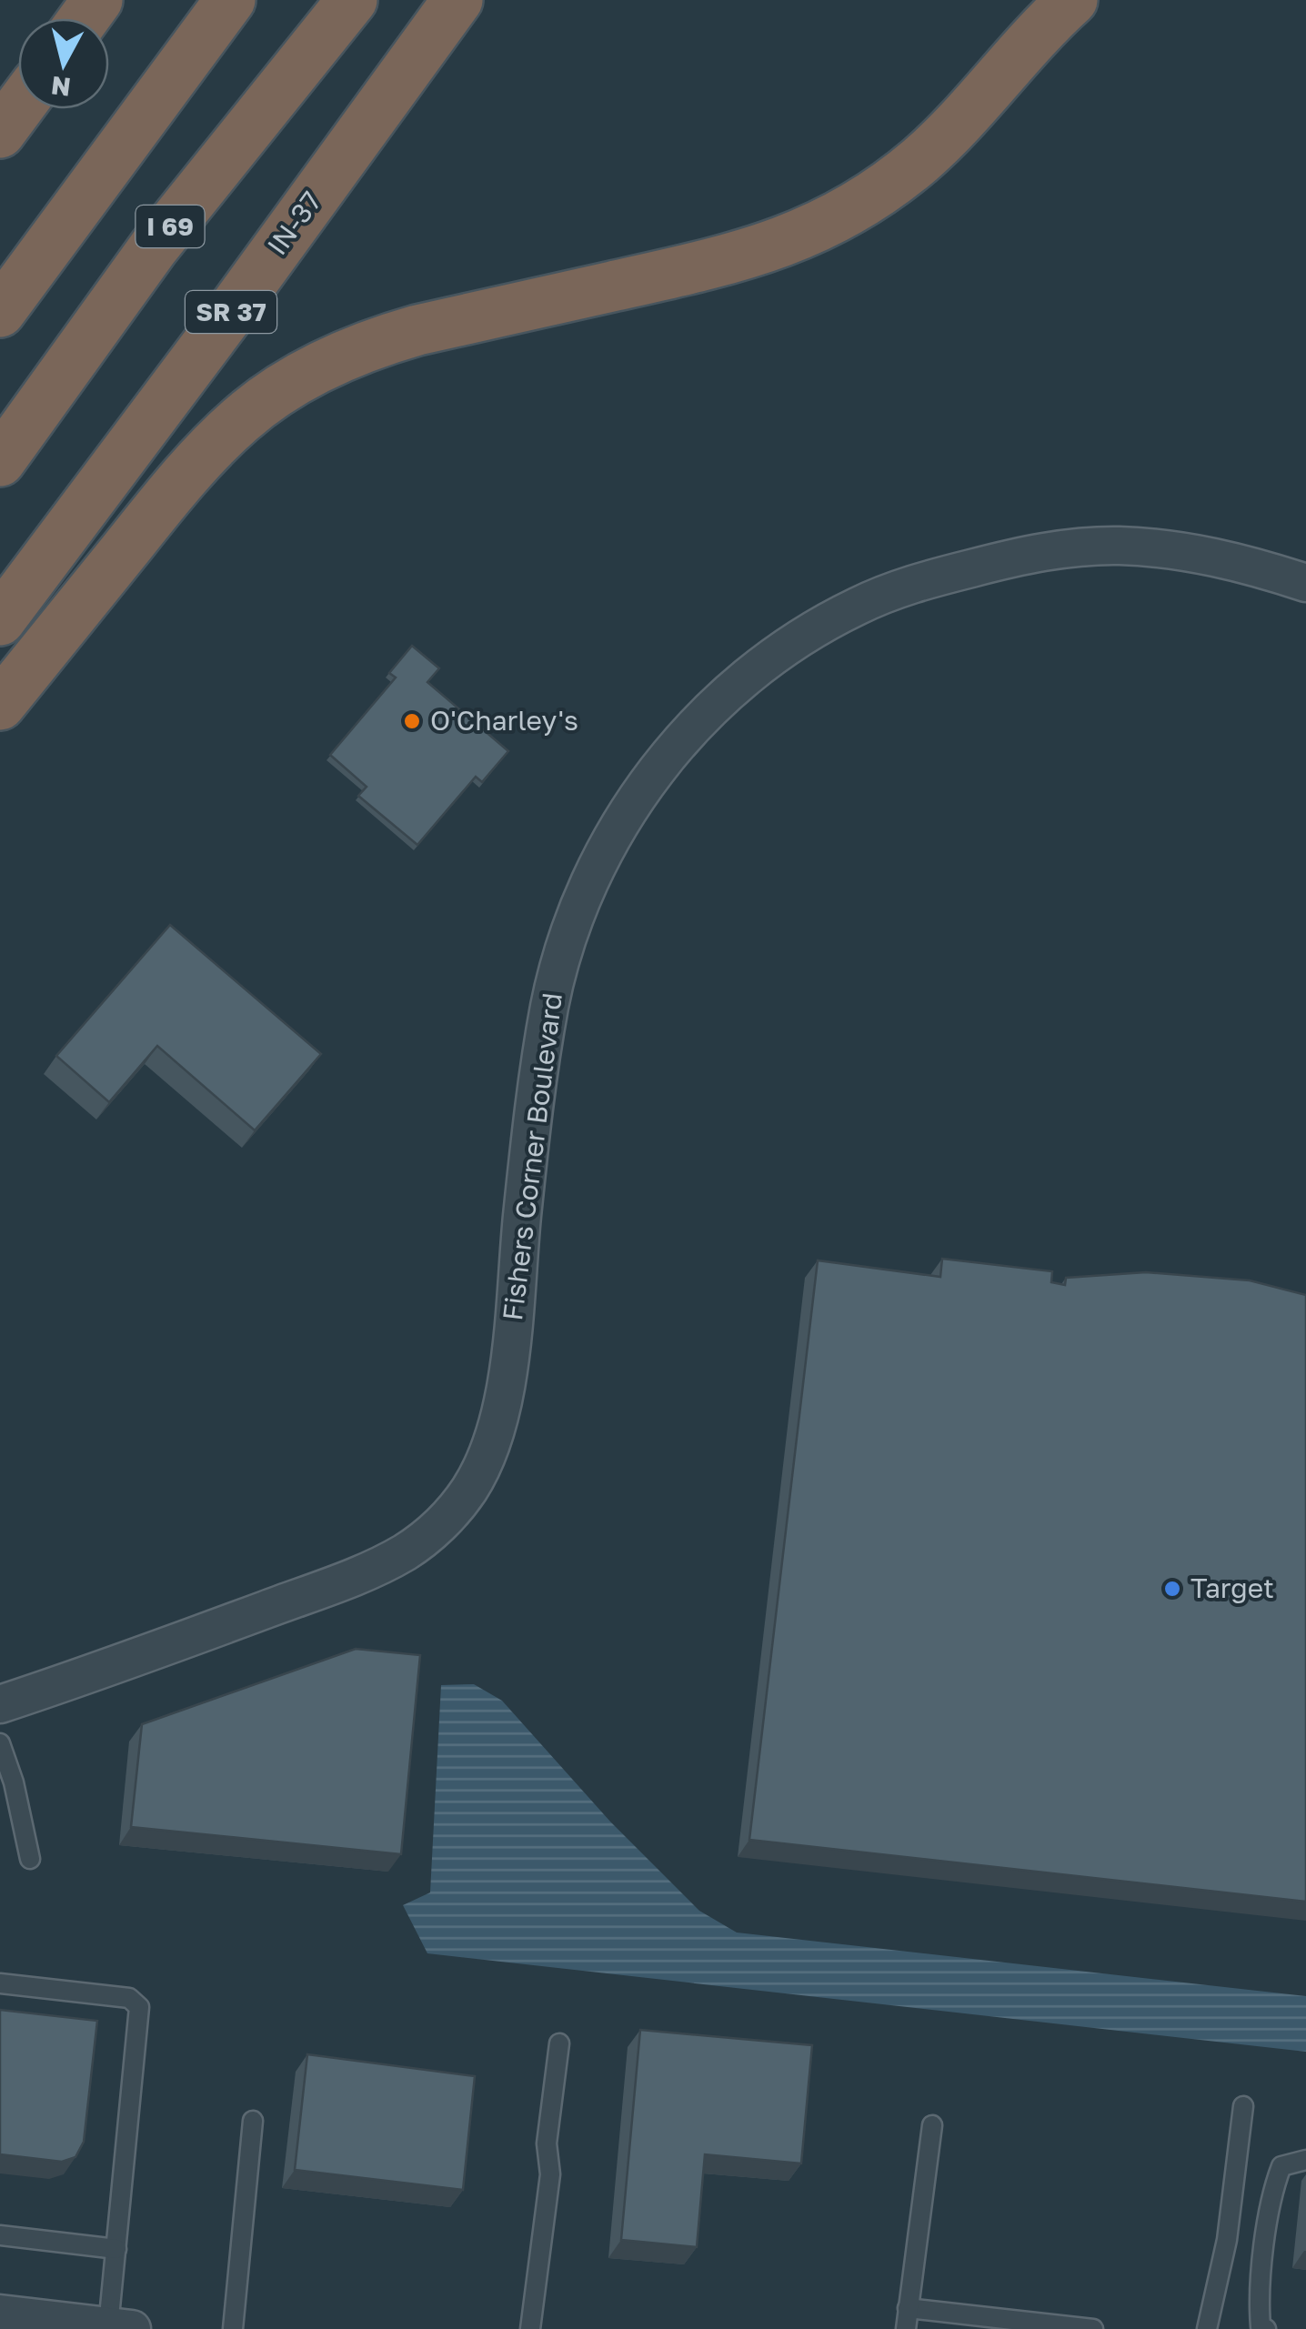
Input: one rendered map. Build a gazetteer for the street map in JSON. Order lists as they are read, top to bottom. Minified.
{"streets":{"highway":["IN-37","I 69","SR 37"],"street":["Fishers Corner Boulevard"]},"places":["O'Charley's","Target"],"north":"bottom"}
